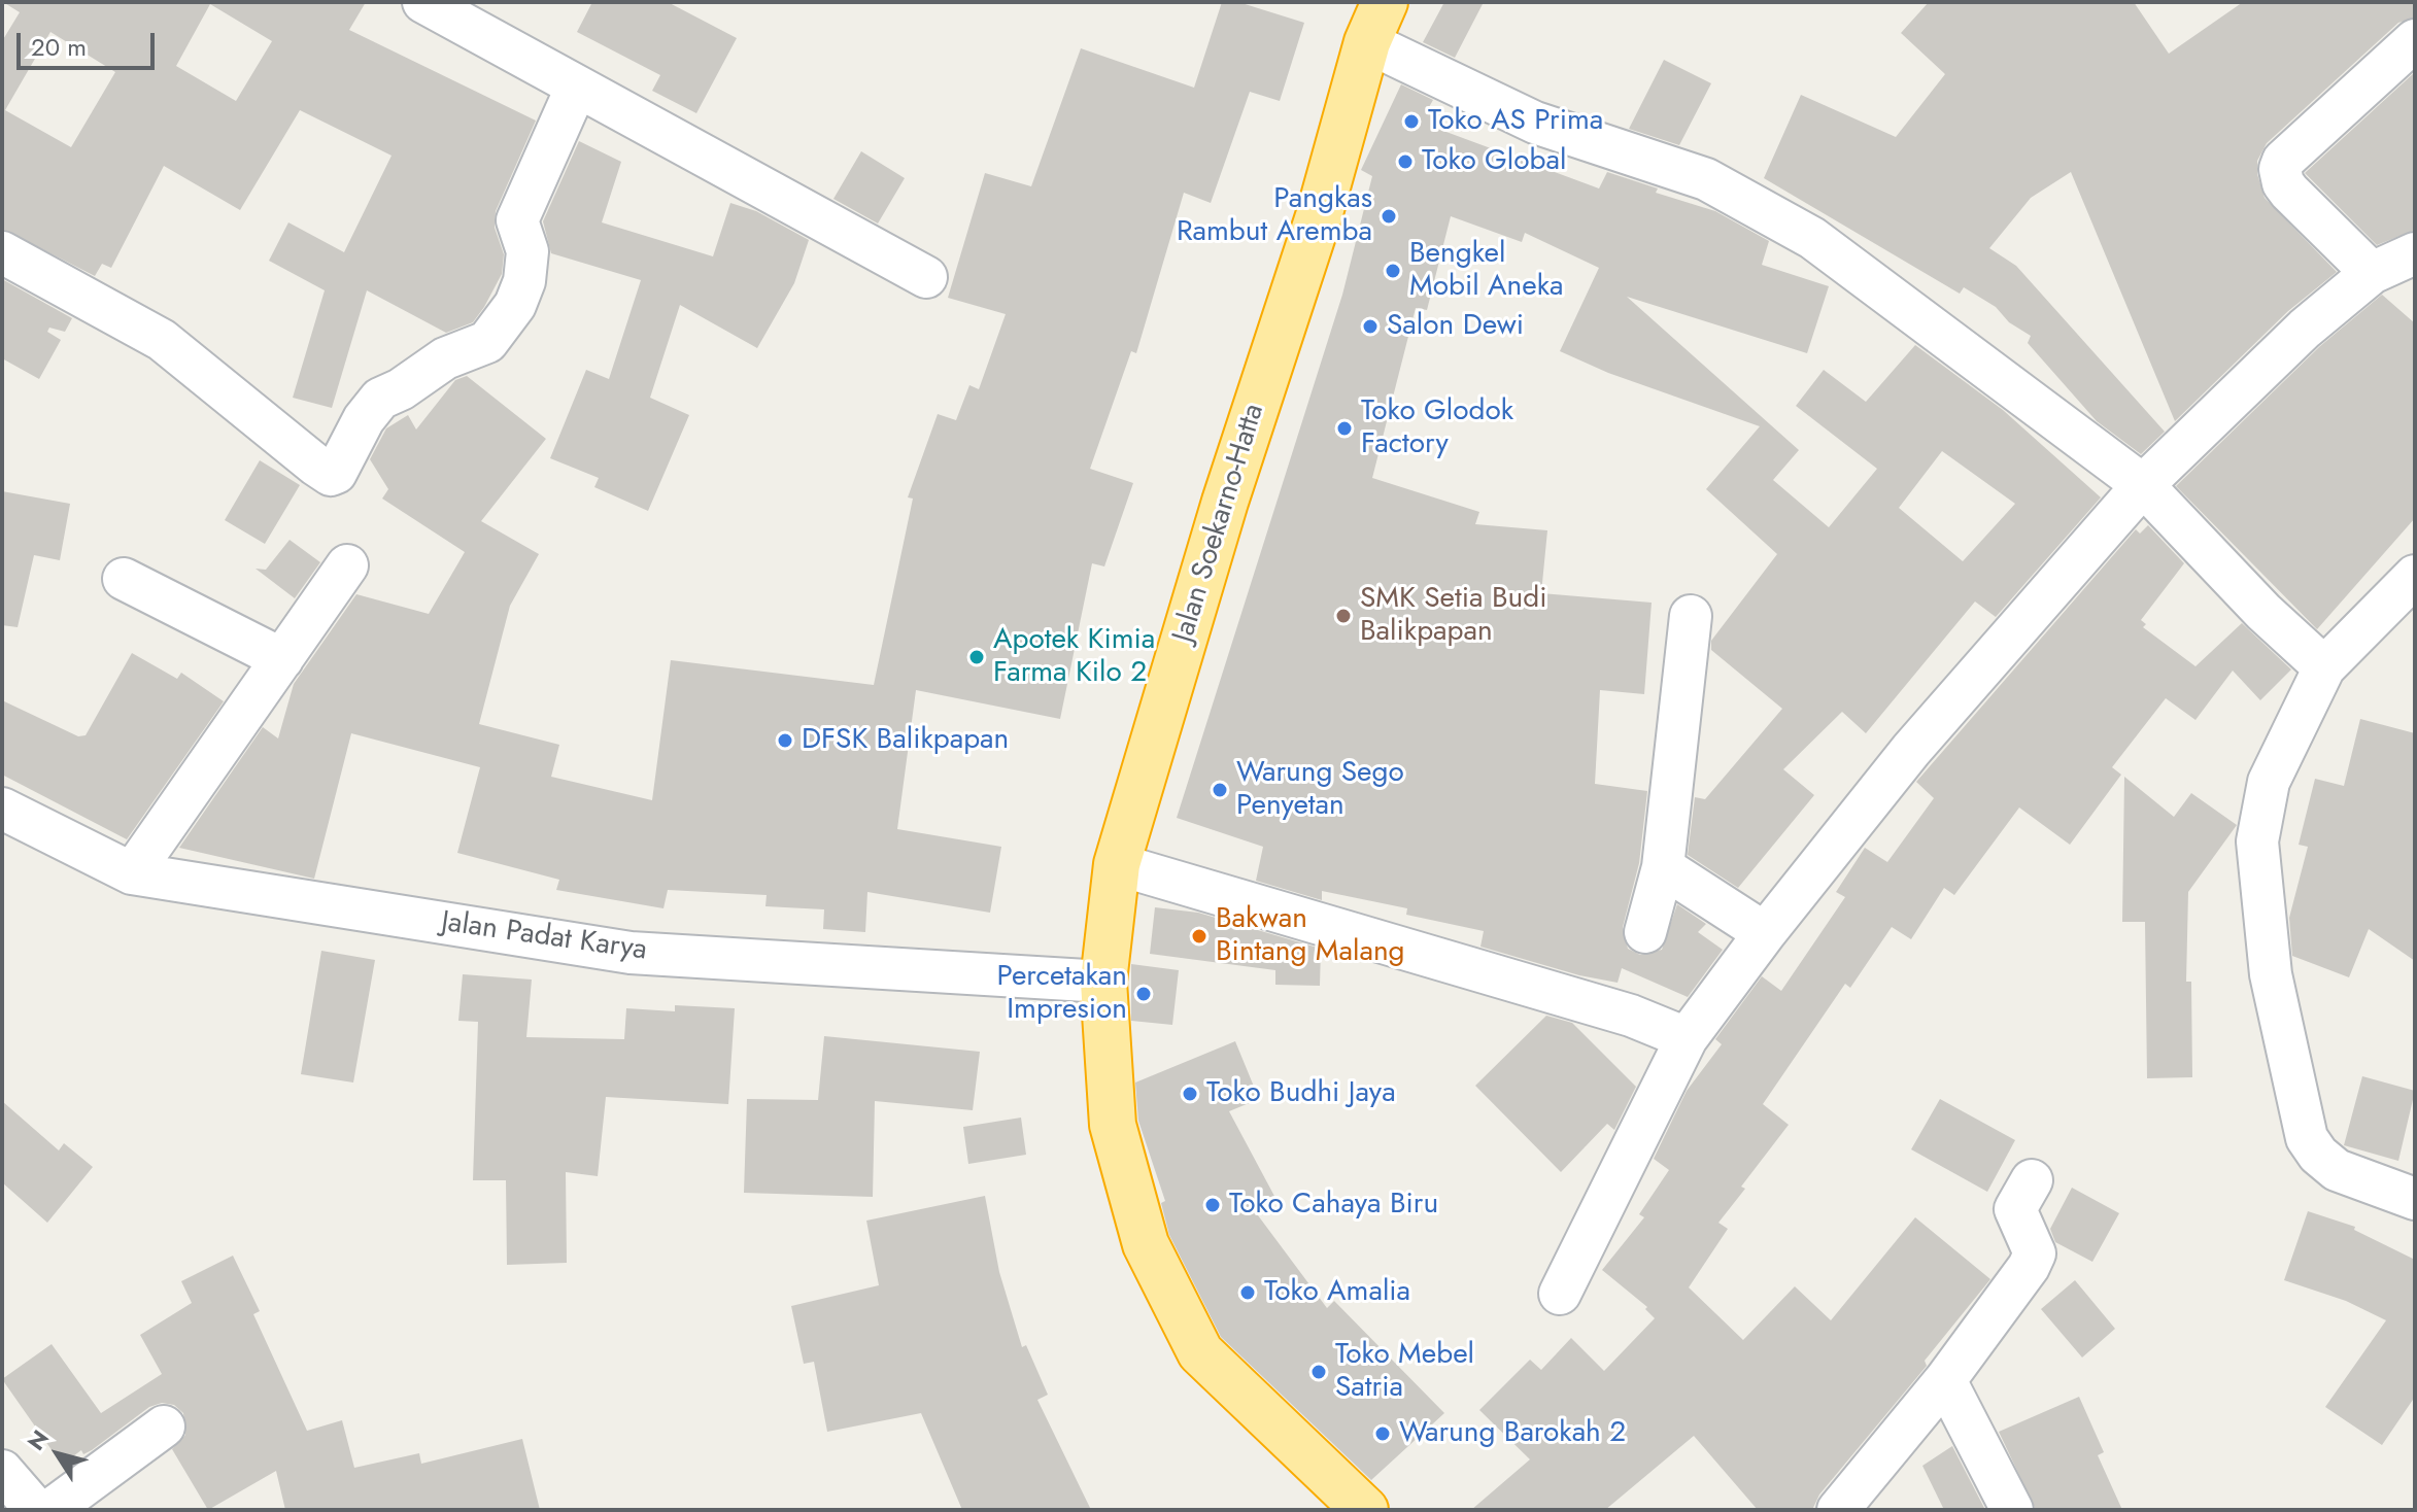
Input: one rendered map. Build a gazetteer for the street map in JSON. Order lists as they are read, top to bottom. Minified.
{"streets":{"highway":["Jalan Soekarno-Hatta"],"street":["Jalan Padat Karya"]},"crossings":[["Jalan Soekarno-Hatta","Jalan Padat Karya"]],"places":["Toko AS Prima","Toko Global","Pangkas Rambut Aremba","Bengkel Mobil Aneka","Salon Dewi","Toko Glodok Factory","SMK Setia Budi Balikpapan","Apotek Kimia Farma Kilo 2","DFSK Balikpapan","Warung Sego Penyetan","Bakwan Bintang Malang","Percetakan Impresion","Toko Budhi Jaya","Toko Cahaya Biru","Toko Amalia","Toko Mebel Satria","Warung Barokah 2"],"scale_bar":"20 m","north":"top left"}
